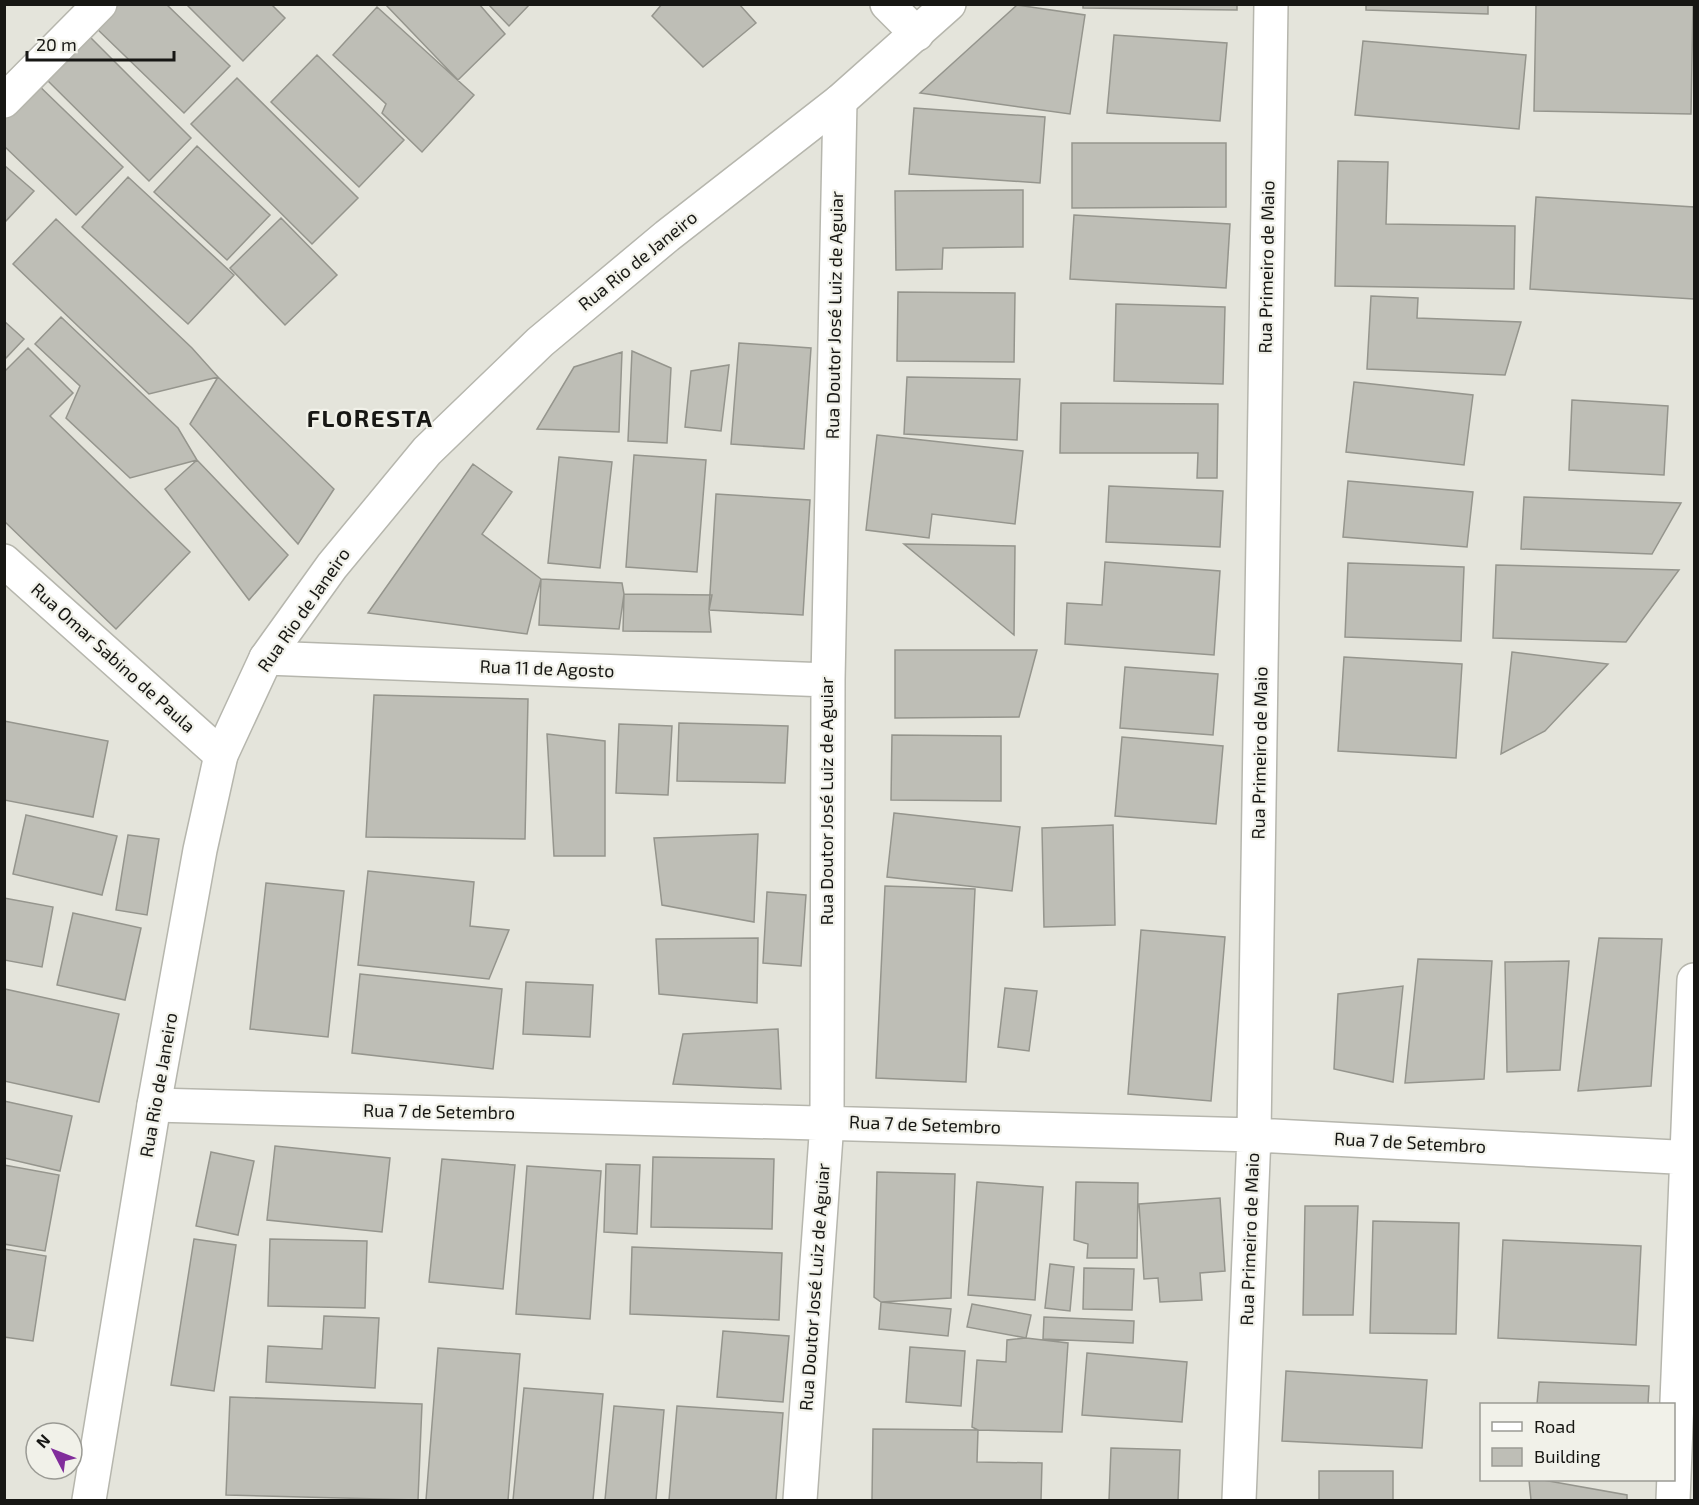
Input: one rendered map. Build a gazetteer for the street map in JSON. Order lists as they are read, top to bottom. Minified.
{"streets":{"street":["Rua Rio de Janeiro","Rua Primeiro de Maio","Rua Doutor José Luiz de Aguiar","Rua Omar Sabino de Paula","Rua 11 de Agosto","Rua 7 de Setembro"]},"crossings":[["Rua Rio de Janeiro","Rua Doutor José Luiz de Aguiar"],["Rua Rio de Janeiro","Rua Omar Sabino de Paula"],["Rua Rio de Janeiro","Rua 11 de Agosto"],["Rua Rio de Janeiro","Rua 7 de Setembro"],["Rua Primeiro de Maio","Rua 7 de Setembro"],["Rua Doutor José Luiz de Aguiar","Rua 11 de Agosto"],["Rua Doutor José Luiz de Aguiar","Rua 7 de Setembro"]],"districts":["FLORESTA"],"legend":["Road","Building"],"scale_bar":"20 m","north":"top left"}
